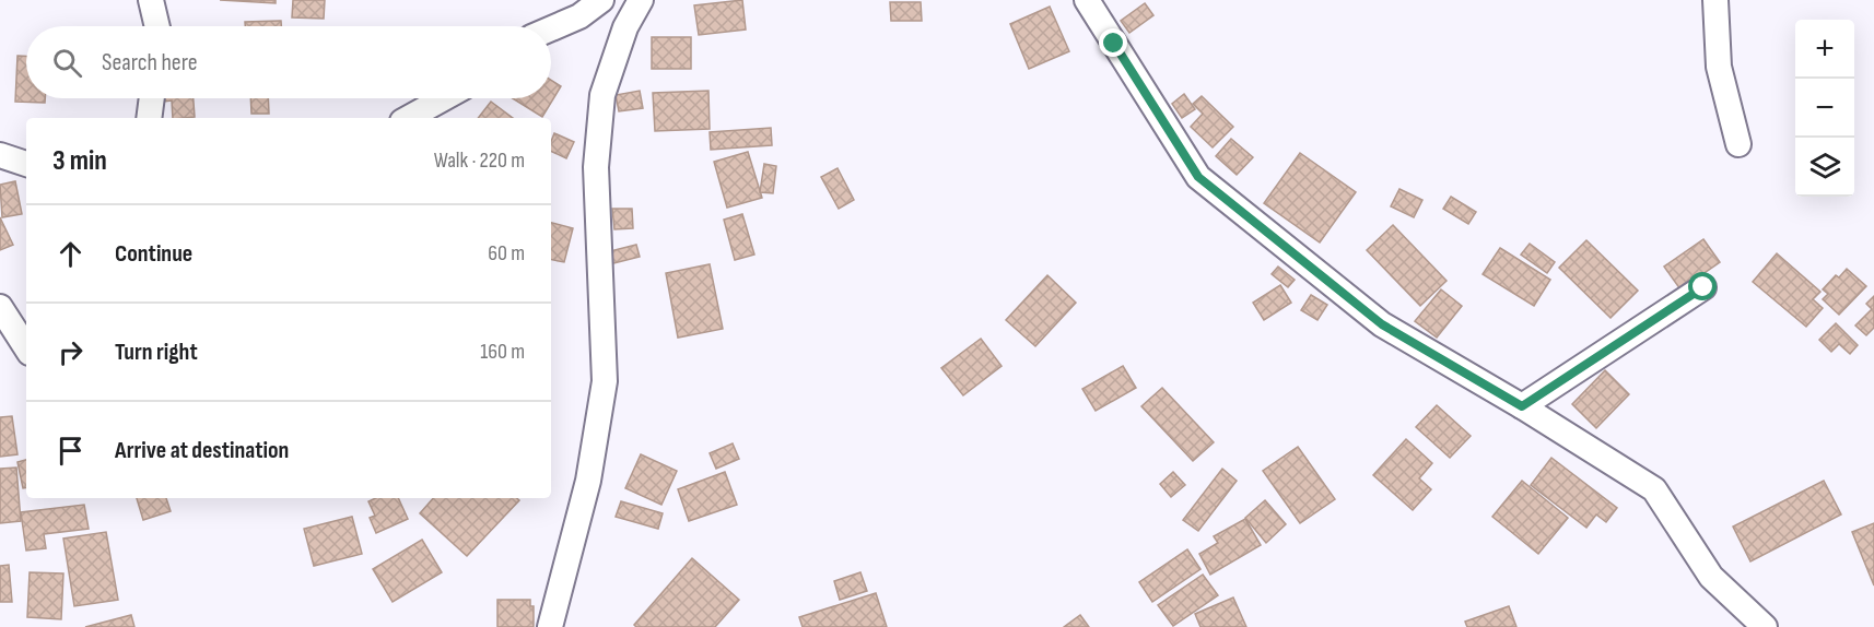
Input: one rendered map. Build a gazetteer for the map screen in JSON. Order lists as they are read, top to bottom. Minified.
{"page":{"map_buttons":["+","−"],"search":"Search here","heading":["3 min","Walk · 220 m"],"list":[["Continue","60 m"],["Turn right","160 m"],"Arrive at destination"]}}
